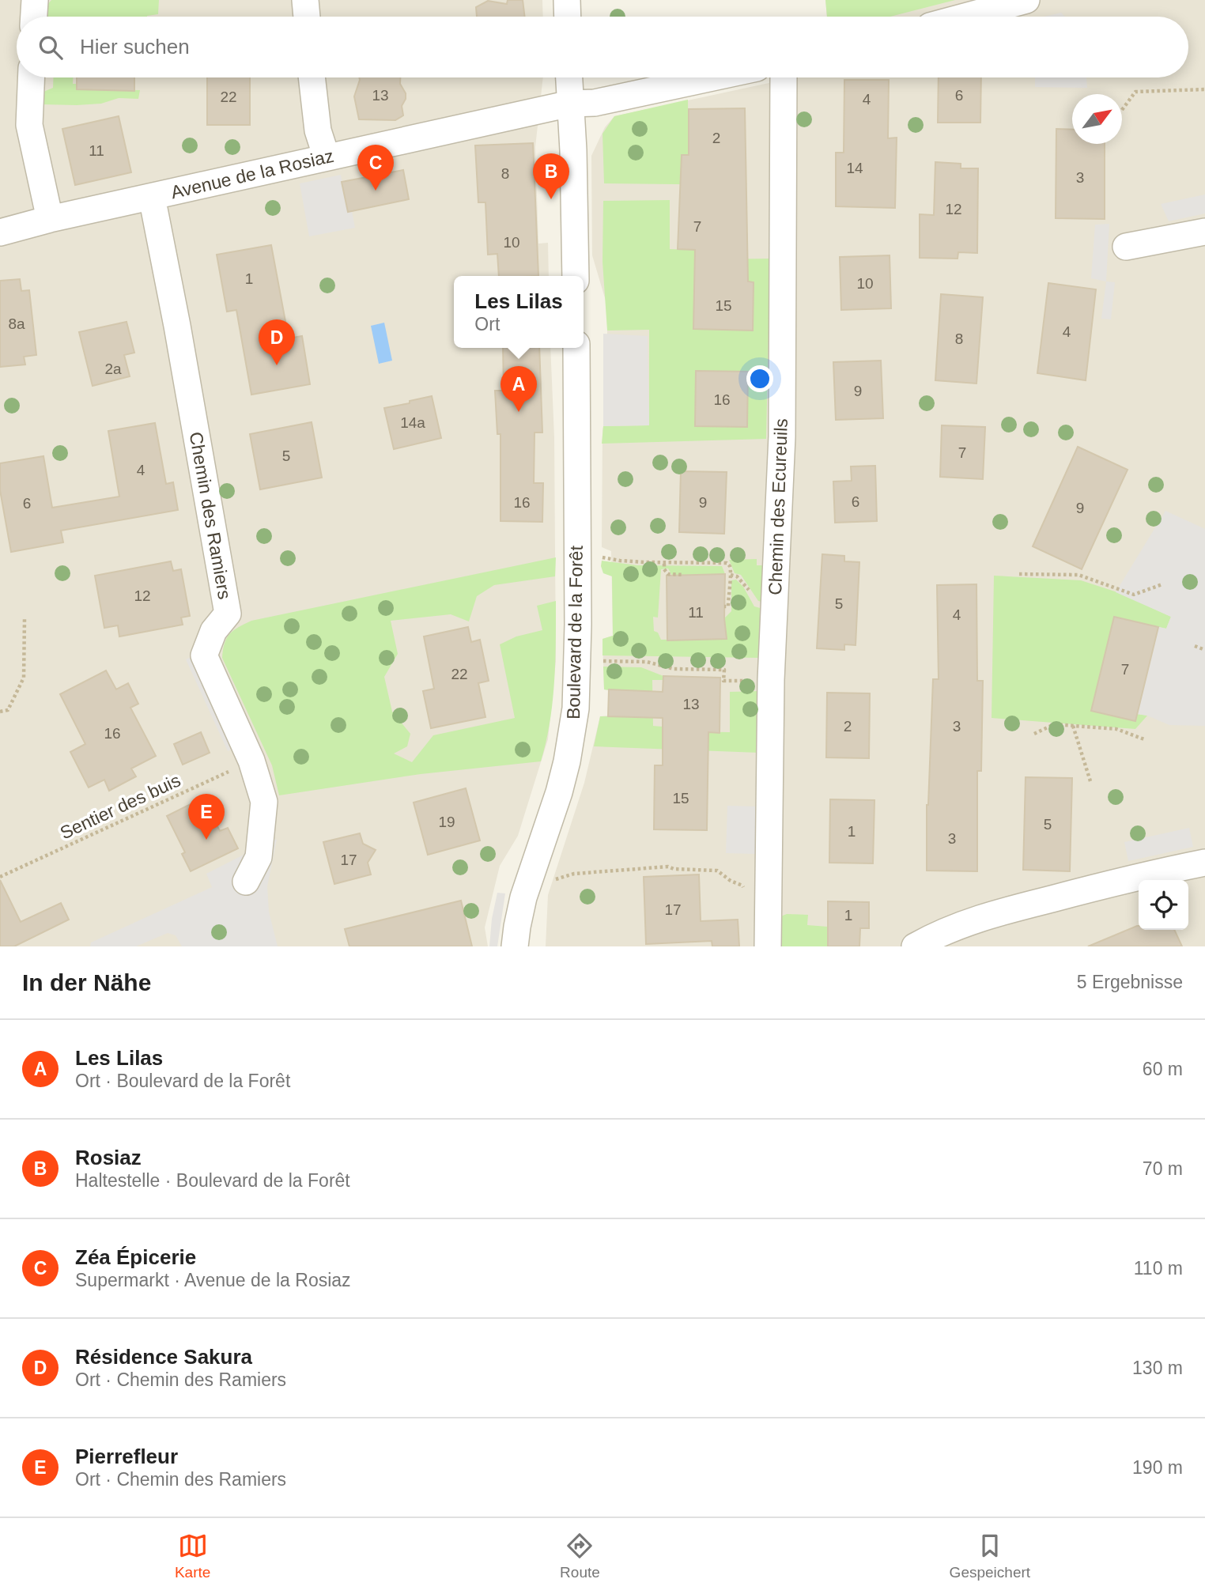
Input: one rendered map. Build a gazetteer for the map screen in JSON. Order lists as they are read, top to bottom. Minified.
{"streets":{"street":["Avenue de la Rosiaz","Chemin des Ecureuils","Chemin des Ramiers","Boulevard de la Forêt"],"path":["Sentier des buis"]},"crossings":[["Avenue de la Rosiaz","Chemin des Ramiers"],["Chemin des Ramiers","Sentier des buis"]],"house_numbers":["13","6","22","4","2","11","14","8","3","12","7","10","1","10","15","8a","4","8","2a","9","16","14a","7","5","4","6","16","9","6","9","12","5","11","4","7","22","13","2","3","16","15","19","5","1","3","17","17","1"],"north":"top right","page":{"search":"Hier suchen","pins":["C","B","D","A","E"],"popup":["Les Lilas","Ort"],"heading":["In der Nähe","5 Ergebnisse"],"list":[{"mark":"A","name":"Les Lilas","note":"Ort · Boulevard de la Forêt","value":"60 m"},{"mark":"B","name":"Rosiaz","note":"Haltestelle · Boulevard de la Forêt","value":"70 m"},{"mark":"C","name":"Zéa Épicerie","note":"Supermarkt · Avenue de la Rosiaz","value":"110 m"},{"mark":"D","name":"Résidence Sakura","note":"Ort · Chemin des Ramiers","value":"130 m"},{"mark":"E","name":"Pierrefleur","note":"Ort · Chemin des Ramiers","value":"190 m"}],"nav":["Karte","Route","Gespeichert"]}}
